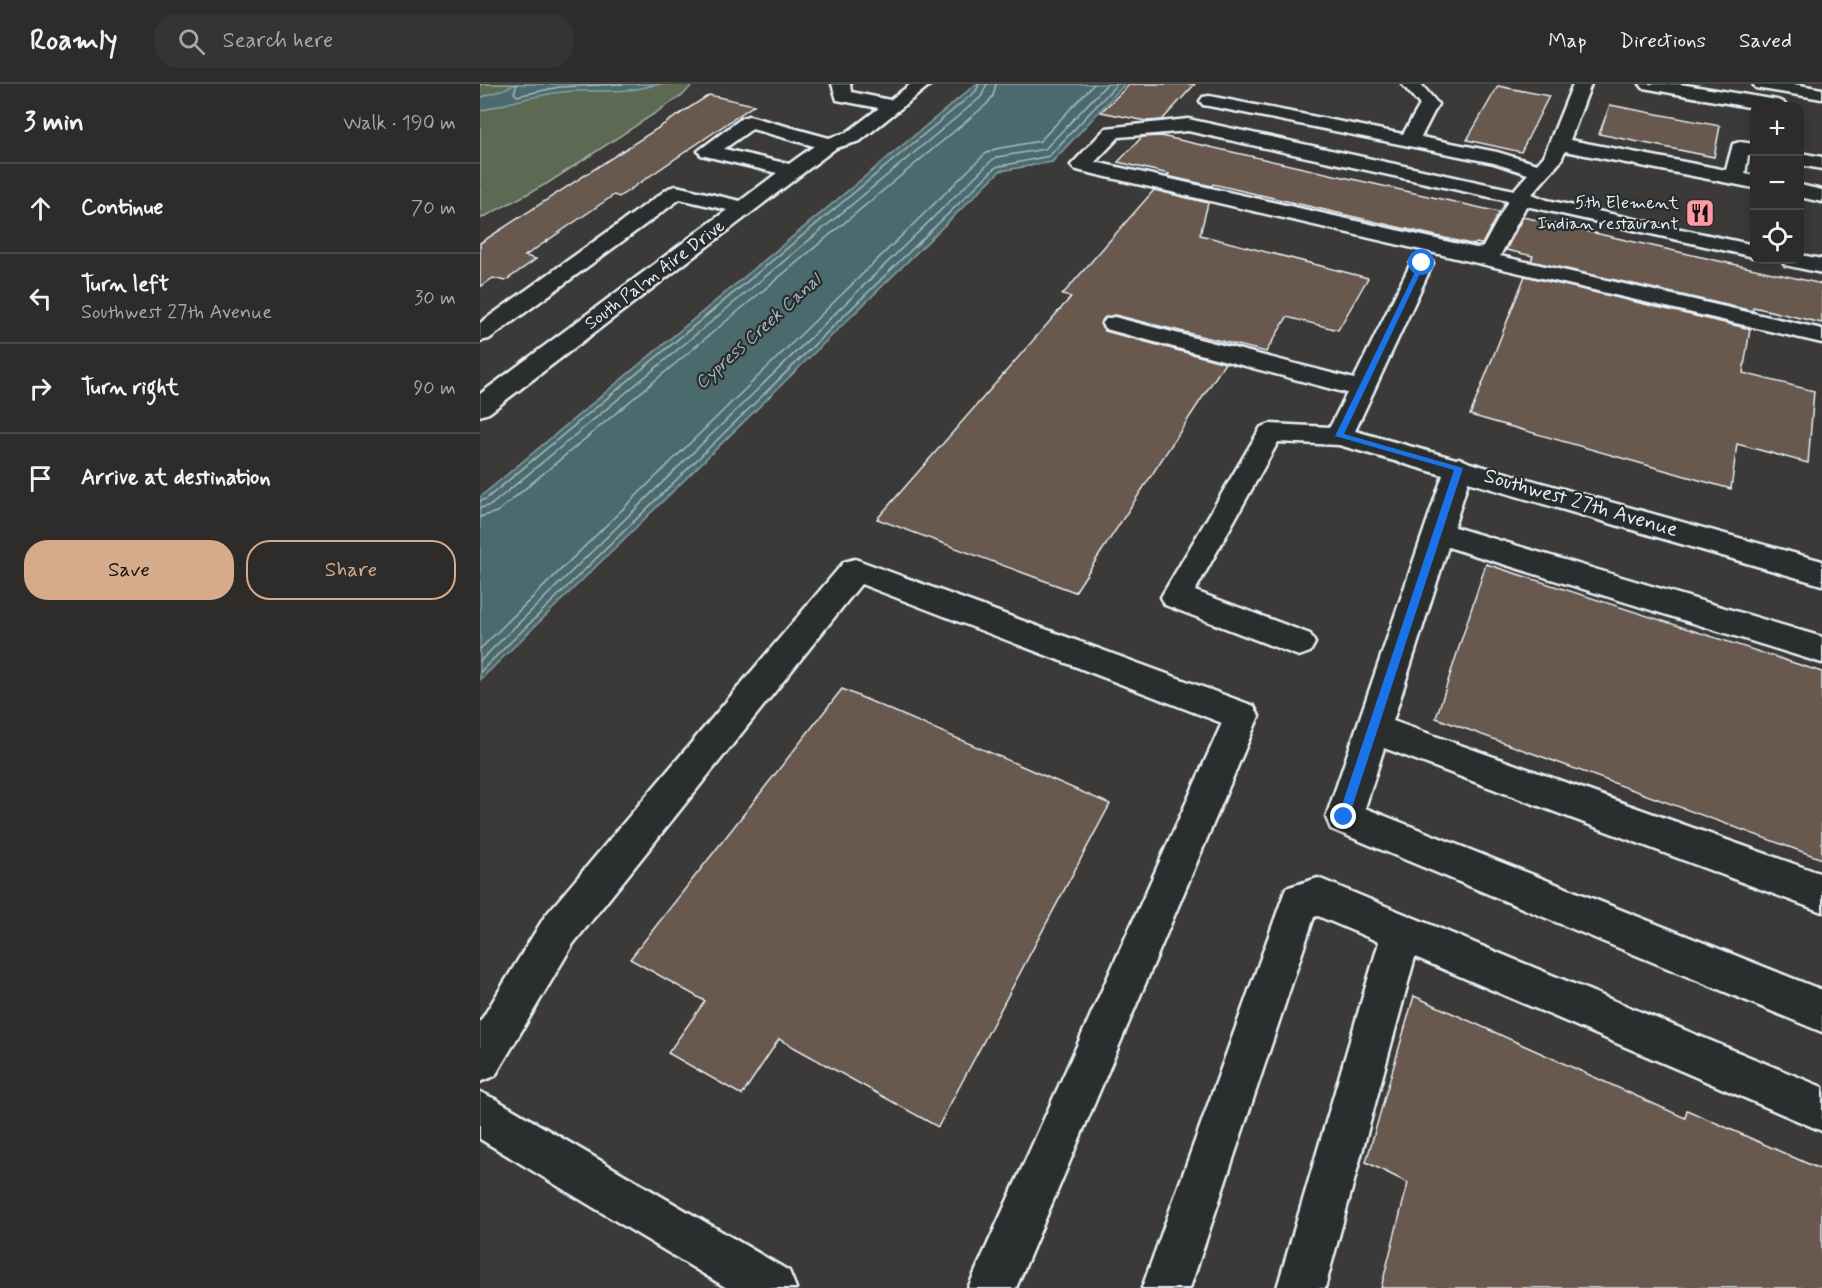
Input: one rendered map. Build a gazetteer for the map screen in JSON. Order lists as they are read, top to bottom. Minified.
{"streets":{"street":["South Palm Aire Drive","Southwest 27th Avenue"]},"water":["Cypress Creek Canal"],"places":{"restaurant":["5th Element Indian restaurant"]},"page":{"header":"Roamly","search":"Search here","nav":["Map","Directions","Saved"],"heading":["3 min","Walk · 190 m"],"map_buttons":["+","−"],"list":[["Continue","70 m"],["Turn left","Southwest 27th Avenue","30 m"],["Turn right","90 m"],"Arrive at destination"],"buttons":["Save","Share"]}}
